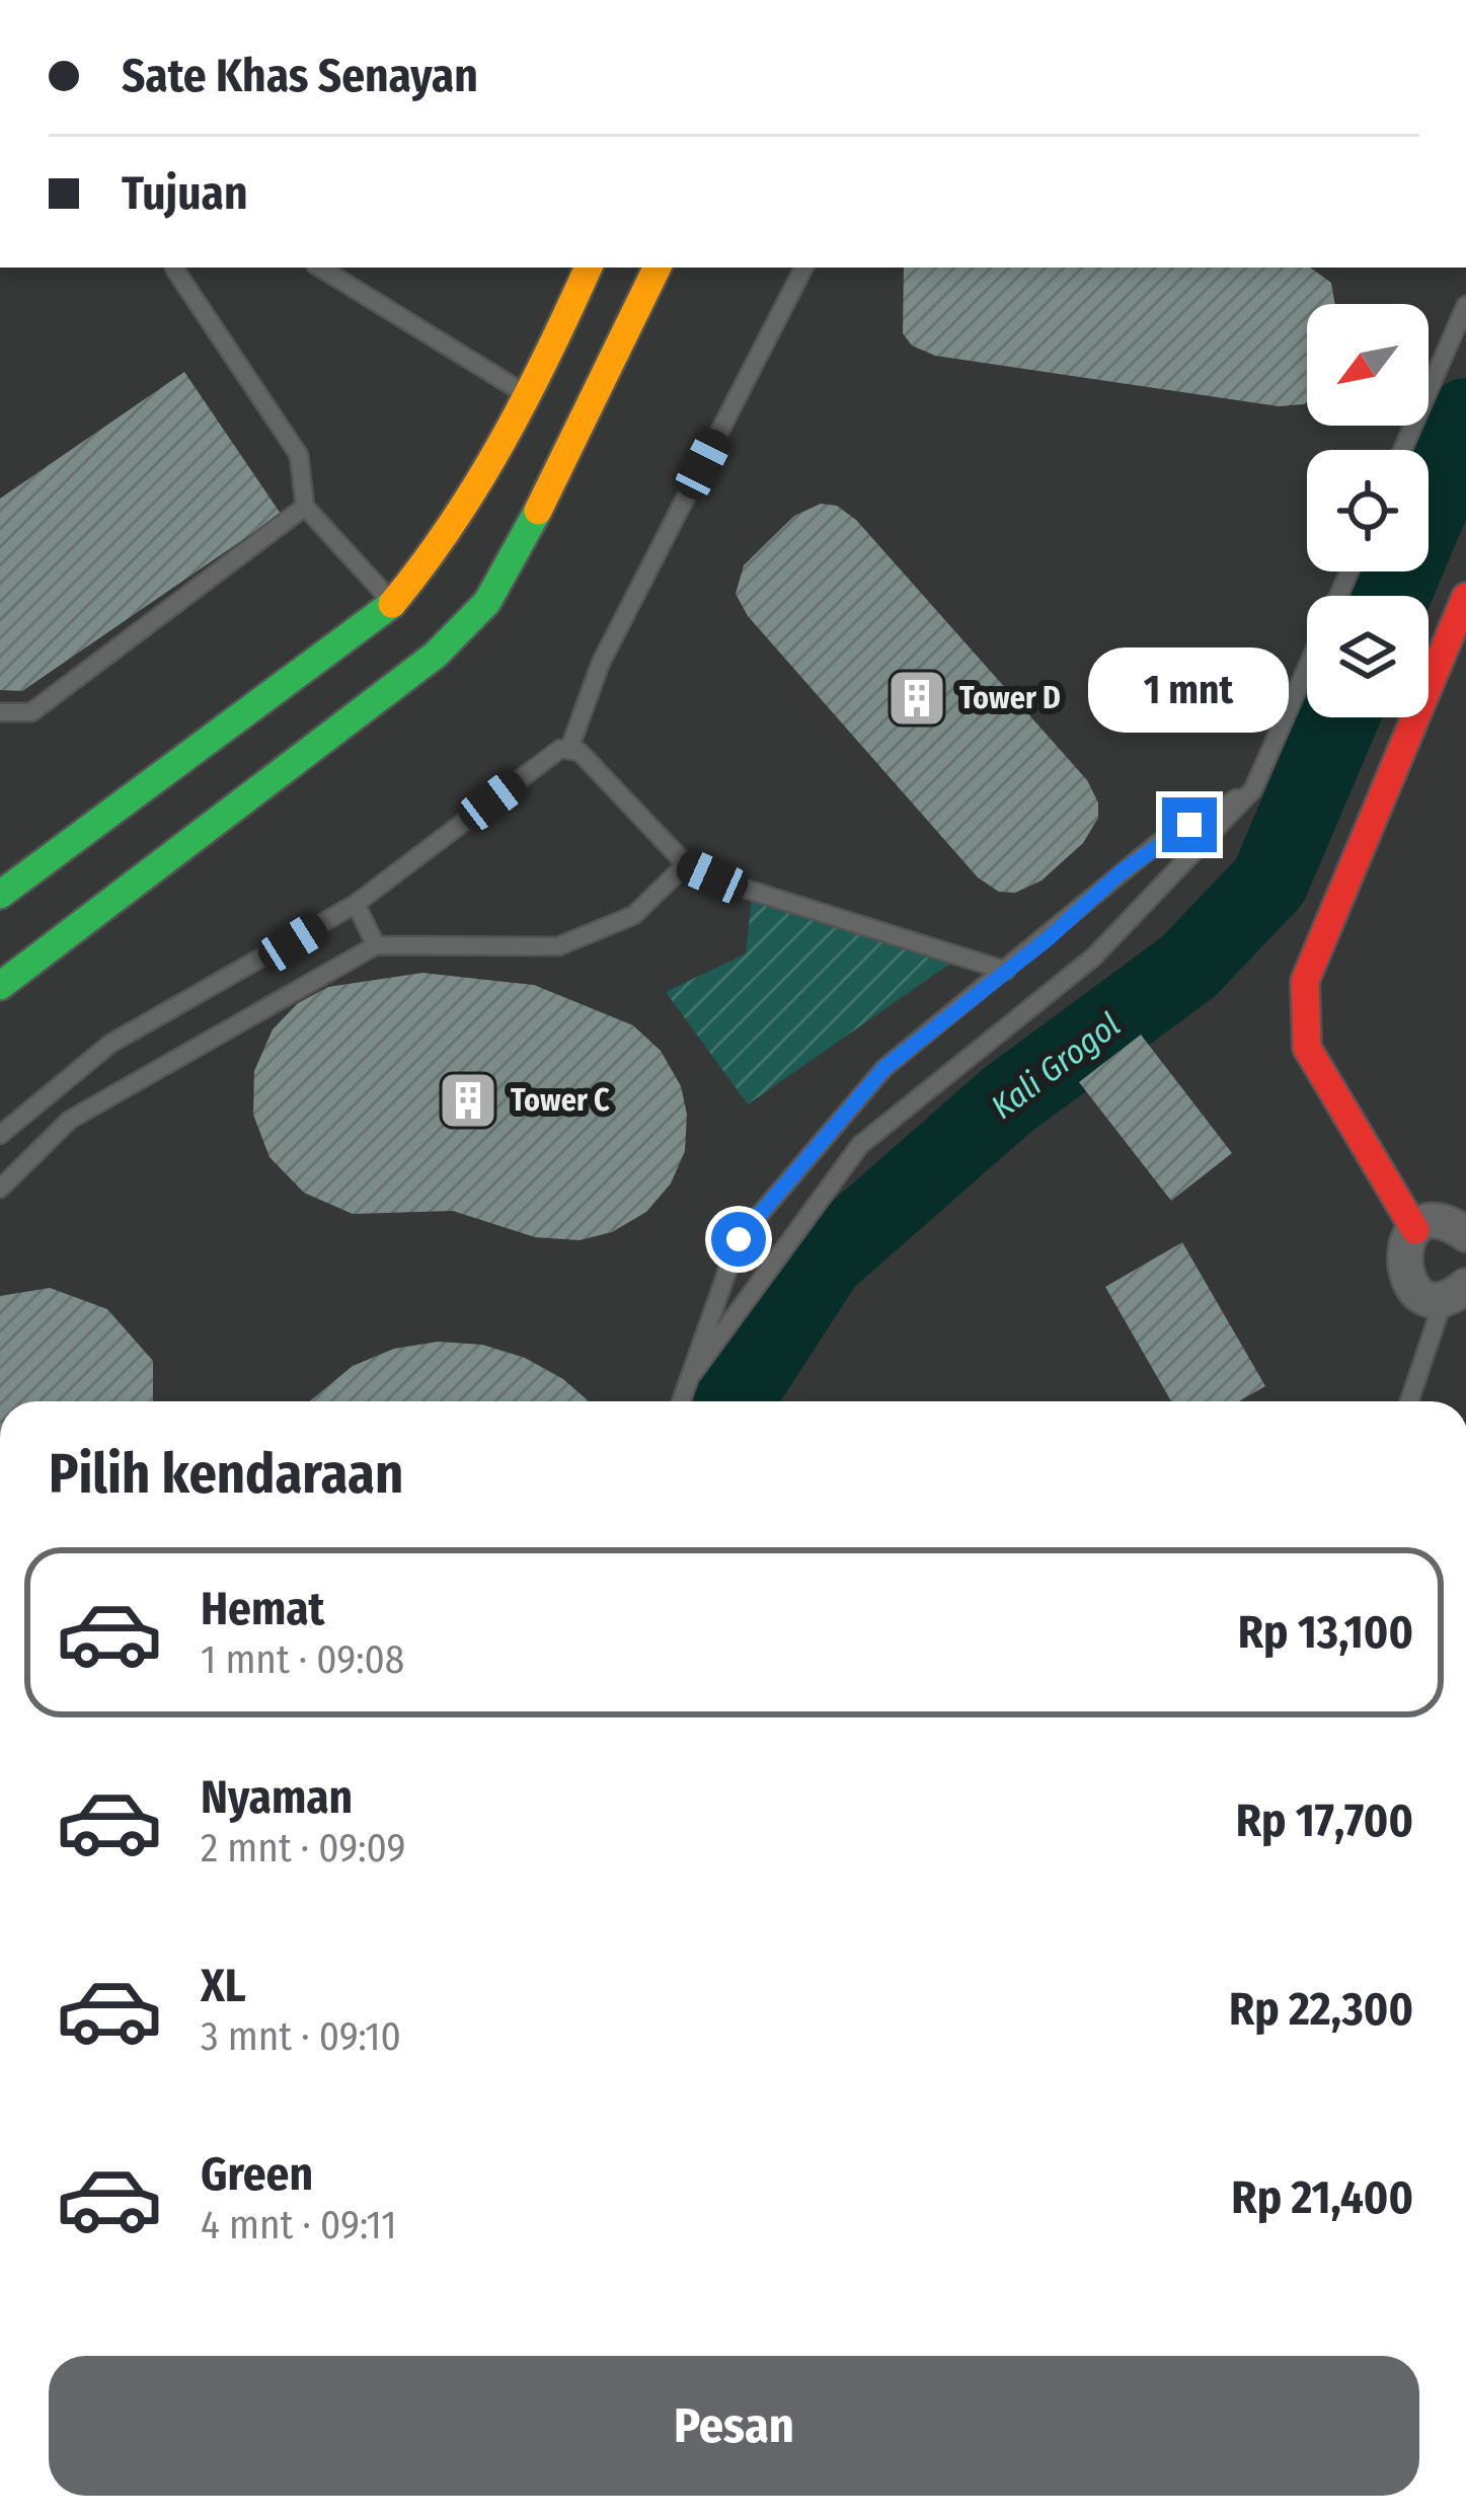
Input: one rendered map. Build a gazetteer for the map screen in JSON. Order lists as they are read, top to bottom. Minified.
{"water":["Kali Grogol"],"places":{"building":["Tower D","Tower C"]},"north":"bottom left","page":{"banner":["Sate Khas Senayan","Tujuan"],"bubble":"1 mnt","heading":"Pilih kendaraan","list":[{"name":"Hemat","note":"1 mnt · 09:08","value":"Rp 13,100"},{"name":"Nyaman","note":"2 mnt · 09:09","value":"Rp 17,700"},{"name":"XL","note":"3 mnt · 09:10","value":"Rp 22,300"},{"name":"Green","note":"4 mnt · 09:11","value":"Rp 21,400"}],"buttons":"Pesan"}}
